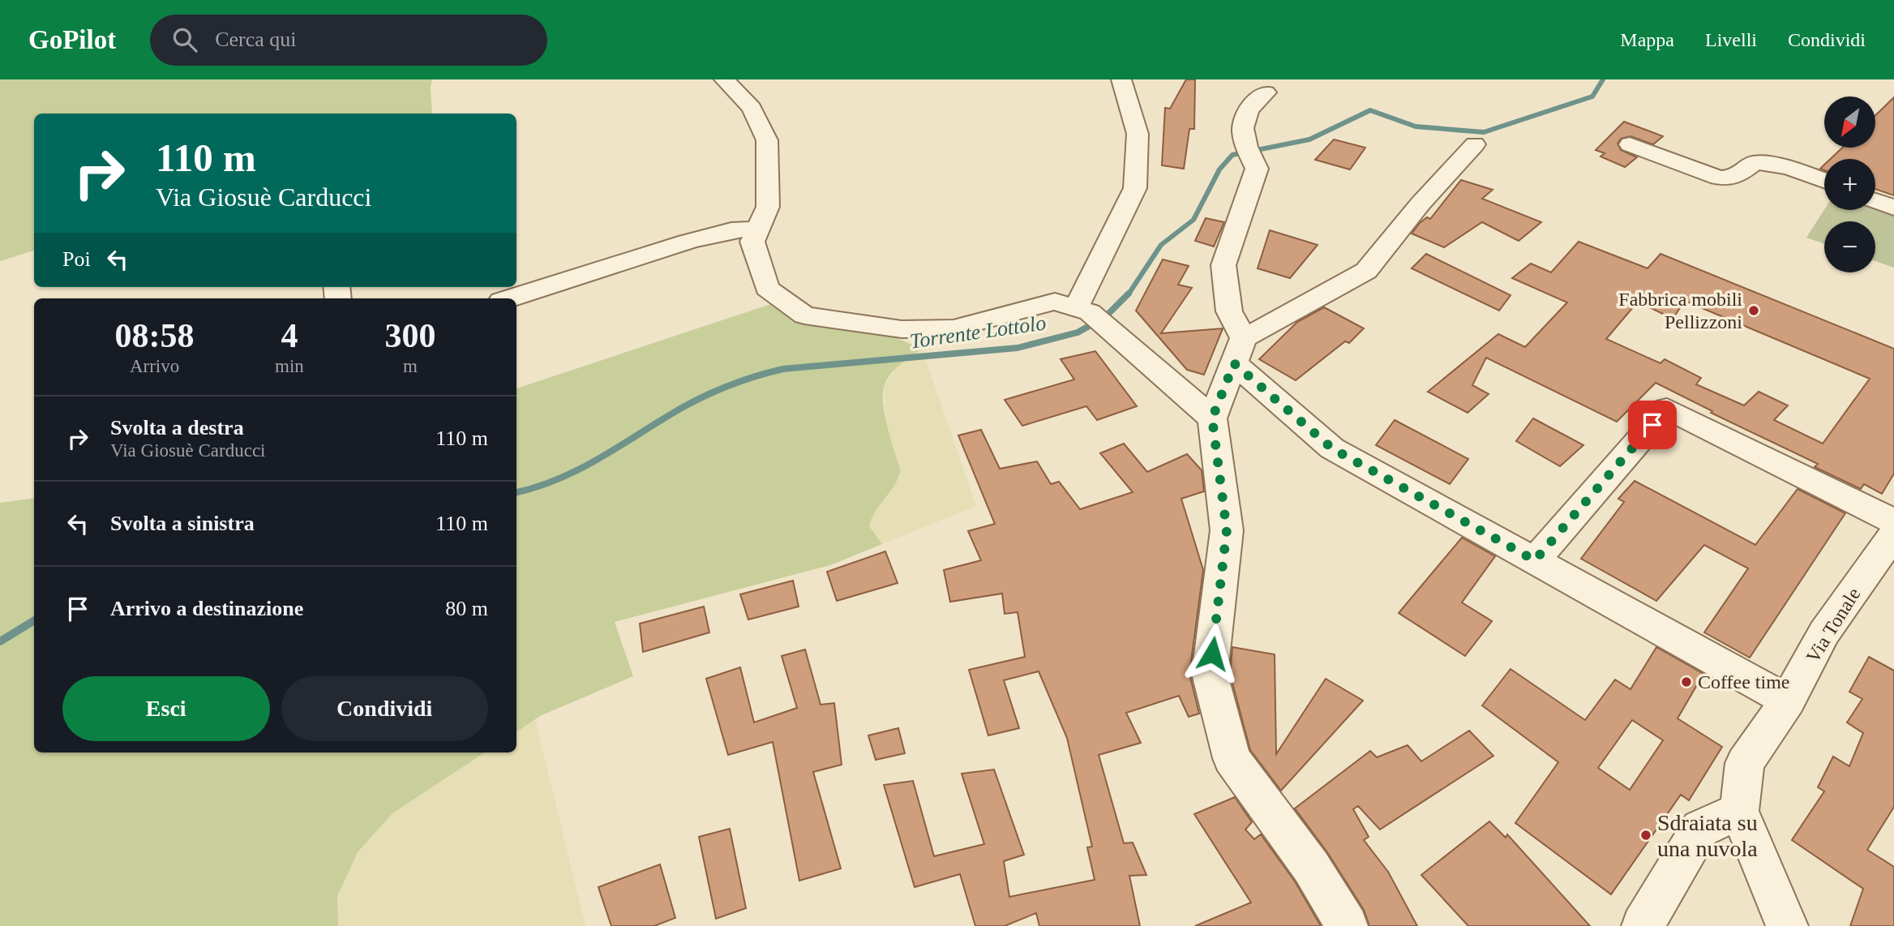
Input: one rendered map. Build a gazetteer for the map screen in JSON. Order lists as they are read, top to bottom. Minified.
{"streets":{"street":["Via Tonale"]},"water":["Torrente Lottolo"],"places":["Fabbrica mobili Pellizzoni","Coffee time","Sdraiata su una nuvola"],"north":"bottom left","page":{"header":"GoPilot","search":"Cerca qui","nav":["Mappa","Livelli","Condividi"],"map_buttons":["+","−"],"turn":["110 m","Via Giosuè Carducci"],"then":"Poi","eta":["08:58","Arrivo","4","min","300","m"],"list":[{"name":"Svolta a destra","note":"Via Giosuè Carducci","value":"110 m"},{"name":"Svolta a sinistra","value":"110 m"},{"name":"Arrivo a destinazione","value":"80 m"}],"buttons":["Esci","Condividi"]}}
